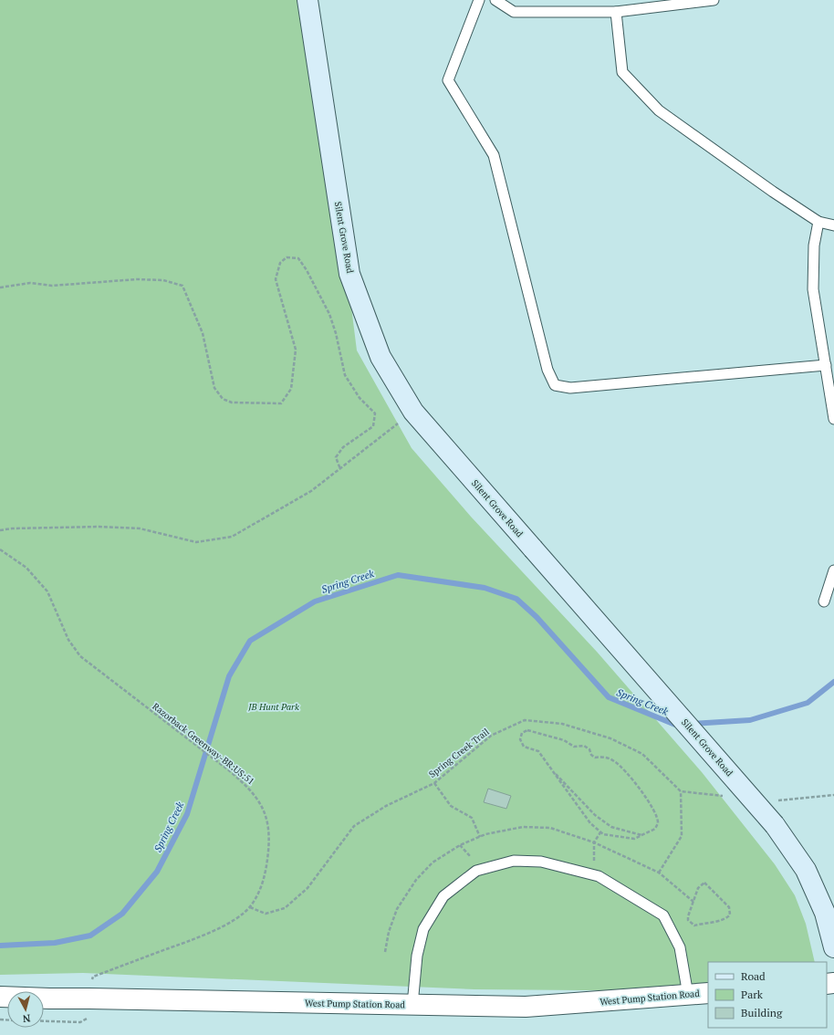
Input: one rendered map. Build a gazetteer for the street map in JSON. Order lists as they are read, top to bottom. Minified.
{"streets":{"street":["Silent Grove Road","West Pump Station Road"],"path":["Razorback Greenway-BR:US:51","Spring Creek Trail"]},"crossings":[["Razorback Greenway-BR:US:51","Spring Creek Trail"]],"water":["Spring Creek"],"parks":["JB Hunt Park"],"legend":["Road","Park","Building"],"north":"bottom"}
